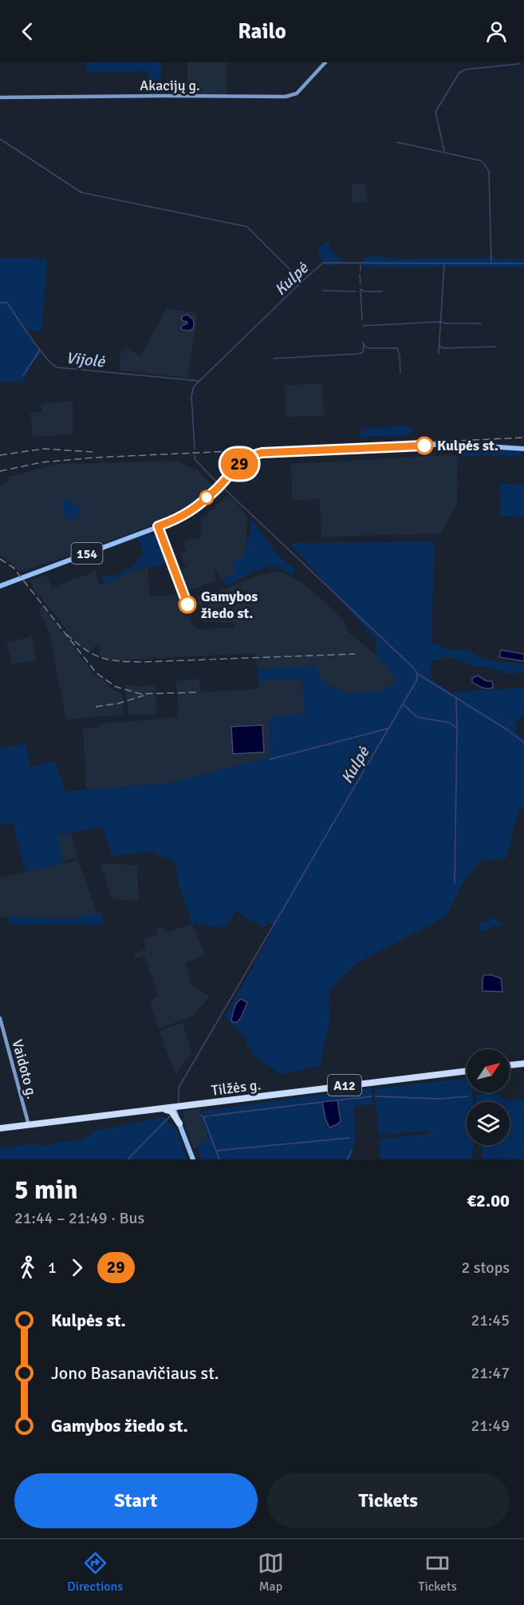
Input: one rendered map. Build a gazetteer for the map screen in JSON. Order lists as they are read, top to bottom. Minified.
{"streets":{"highway":["A12","Tilžės g."],"main road":["154"],"street":["Akacijų g.","Vaidoto g."]},"crossings":[["Vaidoto g.","Tilžės g."]],"water":["Kulpė","Vijolė"],"places":["Kulpės st.","Gamybos žiedo st."],"lines":["bus line 29"],"north":"top right","page":{"header":"Railo","on_map":"29","heading":["5 min","21:44 – 21:49 · Bus","€2.00"],"legs":["1","29","2 stops"],"list":[{"name":"Kulpės st.","value":"21:45"},{"name":"Jono Basanavičiaus st.","value":"21:47"},{"name":"Gamybos žiedo st.","value":"21:49"}],"buttons":["Start","Tickets"],"tabs":["Directions","Map","Tickets"]}}
